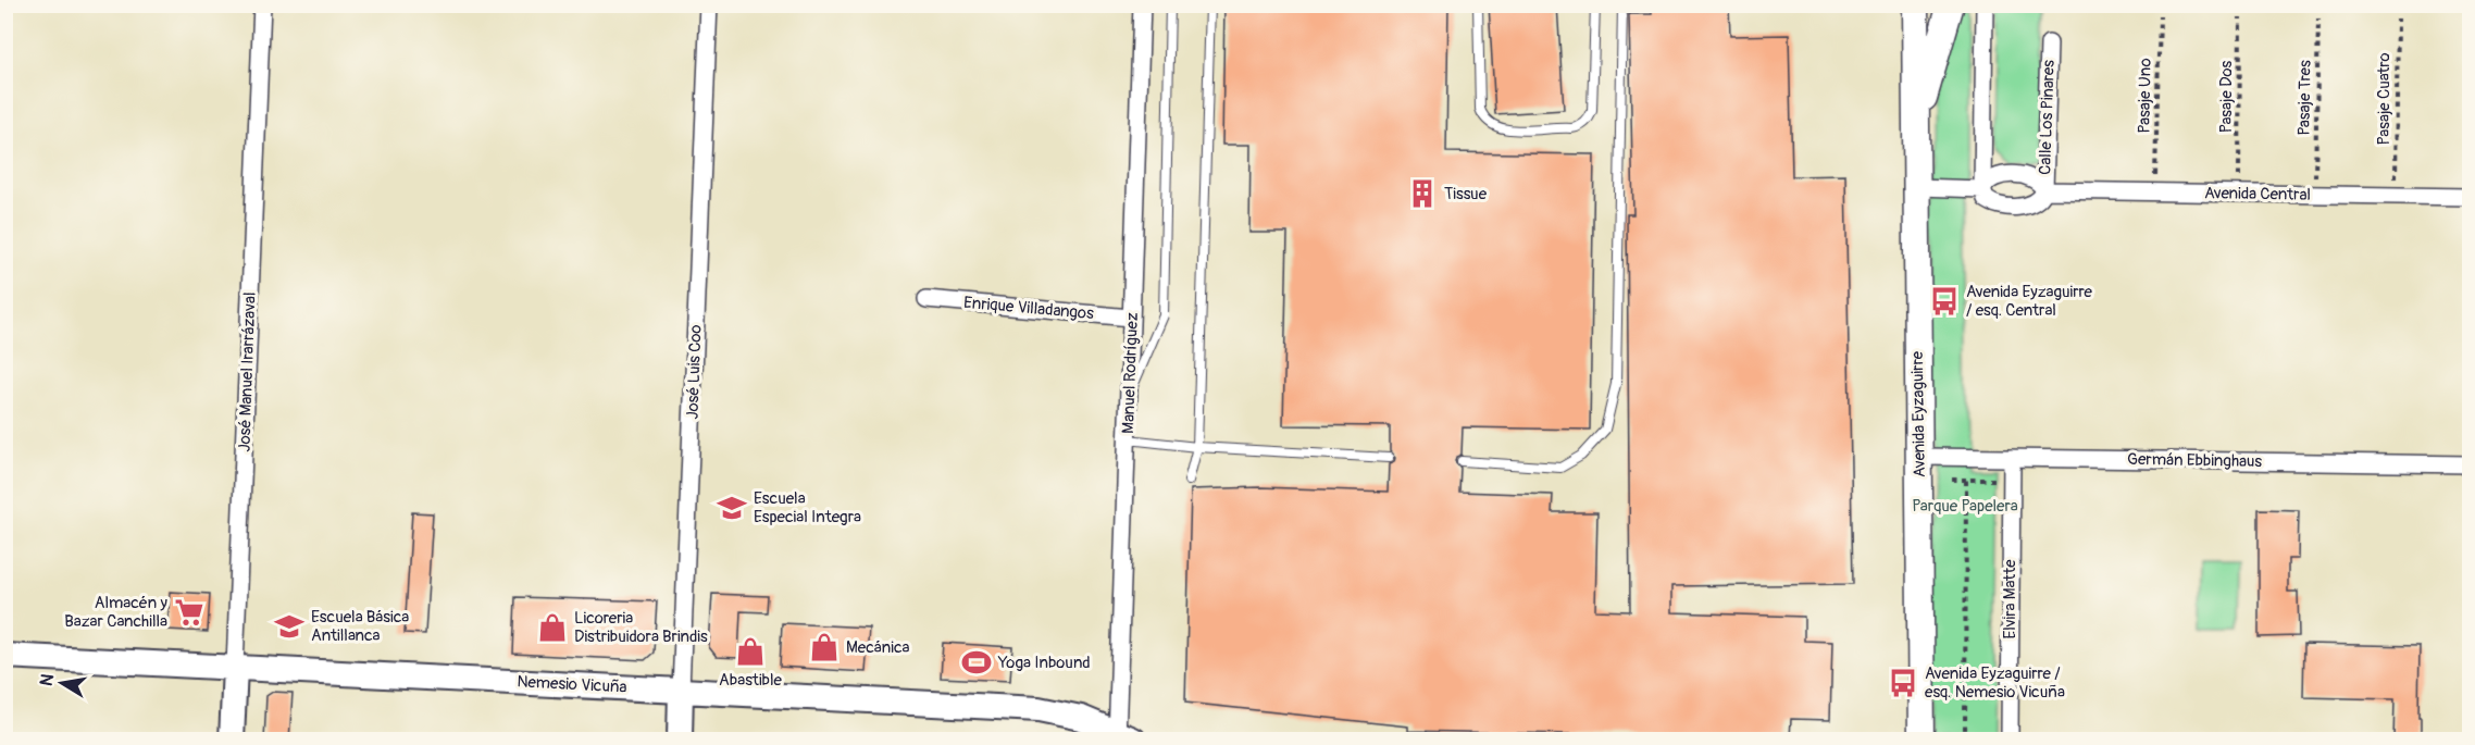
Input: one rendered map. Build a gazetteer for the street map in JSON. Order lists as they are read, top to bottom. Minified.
{"streets":{"main road":["Avenida Eyzaguirre"],"street":["Calle Los Pinares","Avenida Central","Enrique Villadangos","José Manuel Irarrázaval","José Luis Coo","Manuel Rodríguez","Germán Ebbinghaus","Elvira Matte","Nemesio Vicuña"],"path":["Pasaje Uno","Pasaje Dos","Pasaje Tres","Pasaje Cuatro"]},"crossings":[["Calle Los Pinares","Avenida Central"],["Avenida Central","Avenida Eyzaguirre"],["Enrique Villadangos","Manuel Rodríguez"],["José Manuel Irarrázaval","Nemesio Vicuña"],["José Luis Coo","Nemesio Vicuña"],["Manuel Rodríguez","Nemesio Vicuña"],["Avenida Eyzaguirre","Germán Ebbinghaus"],["Germán Ebbinghaus","Elvira Matte"]],"parks":["Parque Papelera"],"places":{"building":["Tissue"],"bus stop":["Avenida Eyzaguirre / esq. Central","Avenida Eyzaguirre / esq. Nemesio Vicuña"],"school or university":["Escuela Especial Integra","Escuela Básica Antillanca"],"supermarket":["Almacén y Bazar Canchilla"],"shop":["Licoreria Distribuidora Brindis","Mecánica","Abastible"],"sports":["Yoga Inbound"]},"north":"left"}
